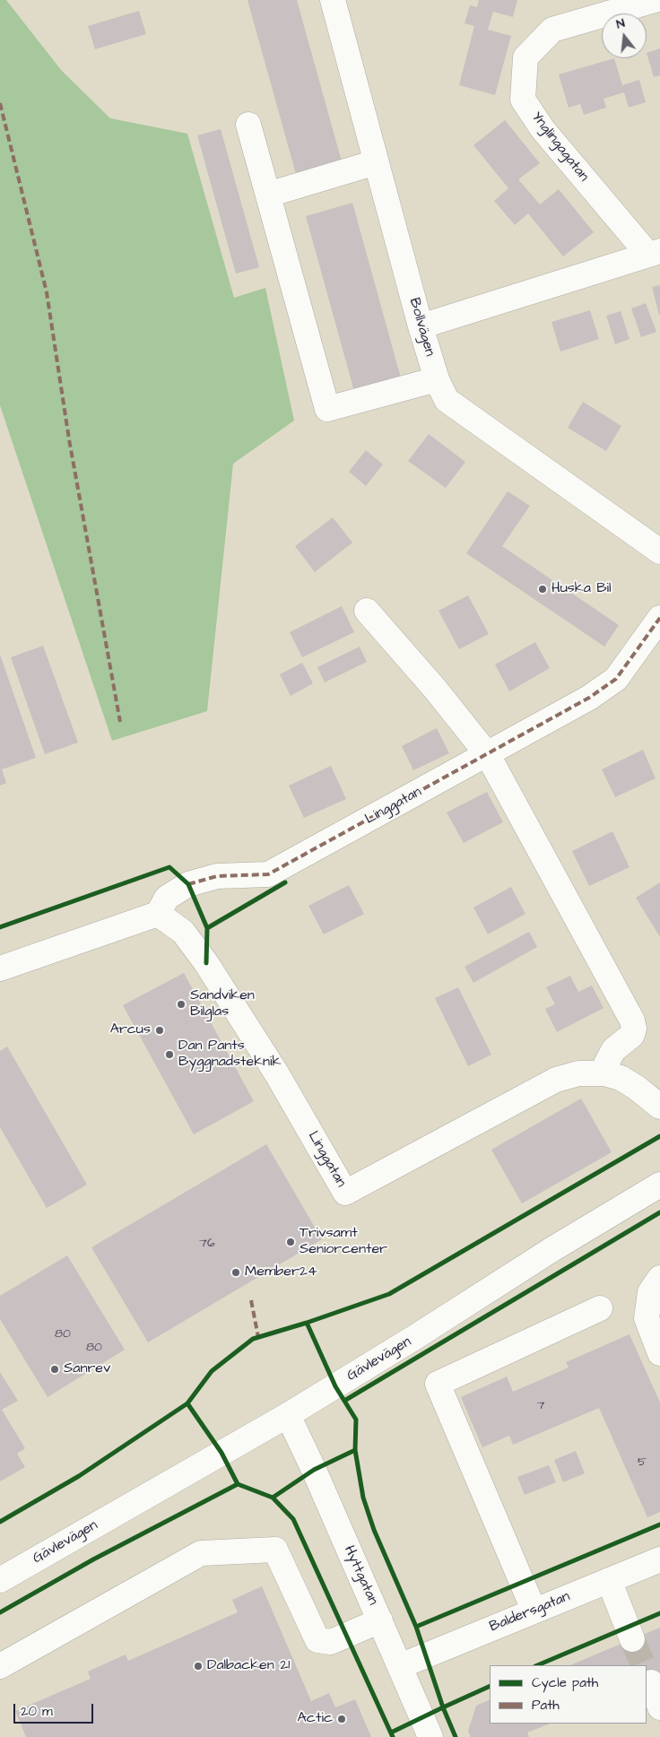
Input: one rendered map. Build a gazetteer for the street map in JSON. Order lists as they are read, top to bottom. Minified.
{"streets":{"street":["Ynglingagatan","Bollvägen","Linggatan","Gävlevägen","Hyttgatan","Baldersgatan"]},"crossings":[["Ynglingagatan","Bollvägen"],["Gävlevägen","Hyttgatan"],["Hyttgatan","Baldersgatan"]],"places":["Huska Bil","Sandviken Bilglas","Arcus","Dan Pants Byggnadsteknik","Trivsamt Seniorcenter","Member24","Sanrev","Dalbacken 21","Actic"],"house_numbers":["76","80","80","7","5"],"legend":["Cycle path","Path"],"scale_bar":"20 m","north":"top"}
